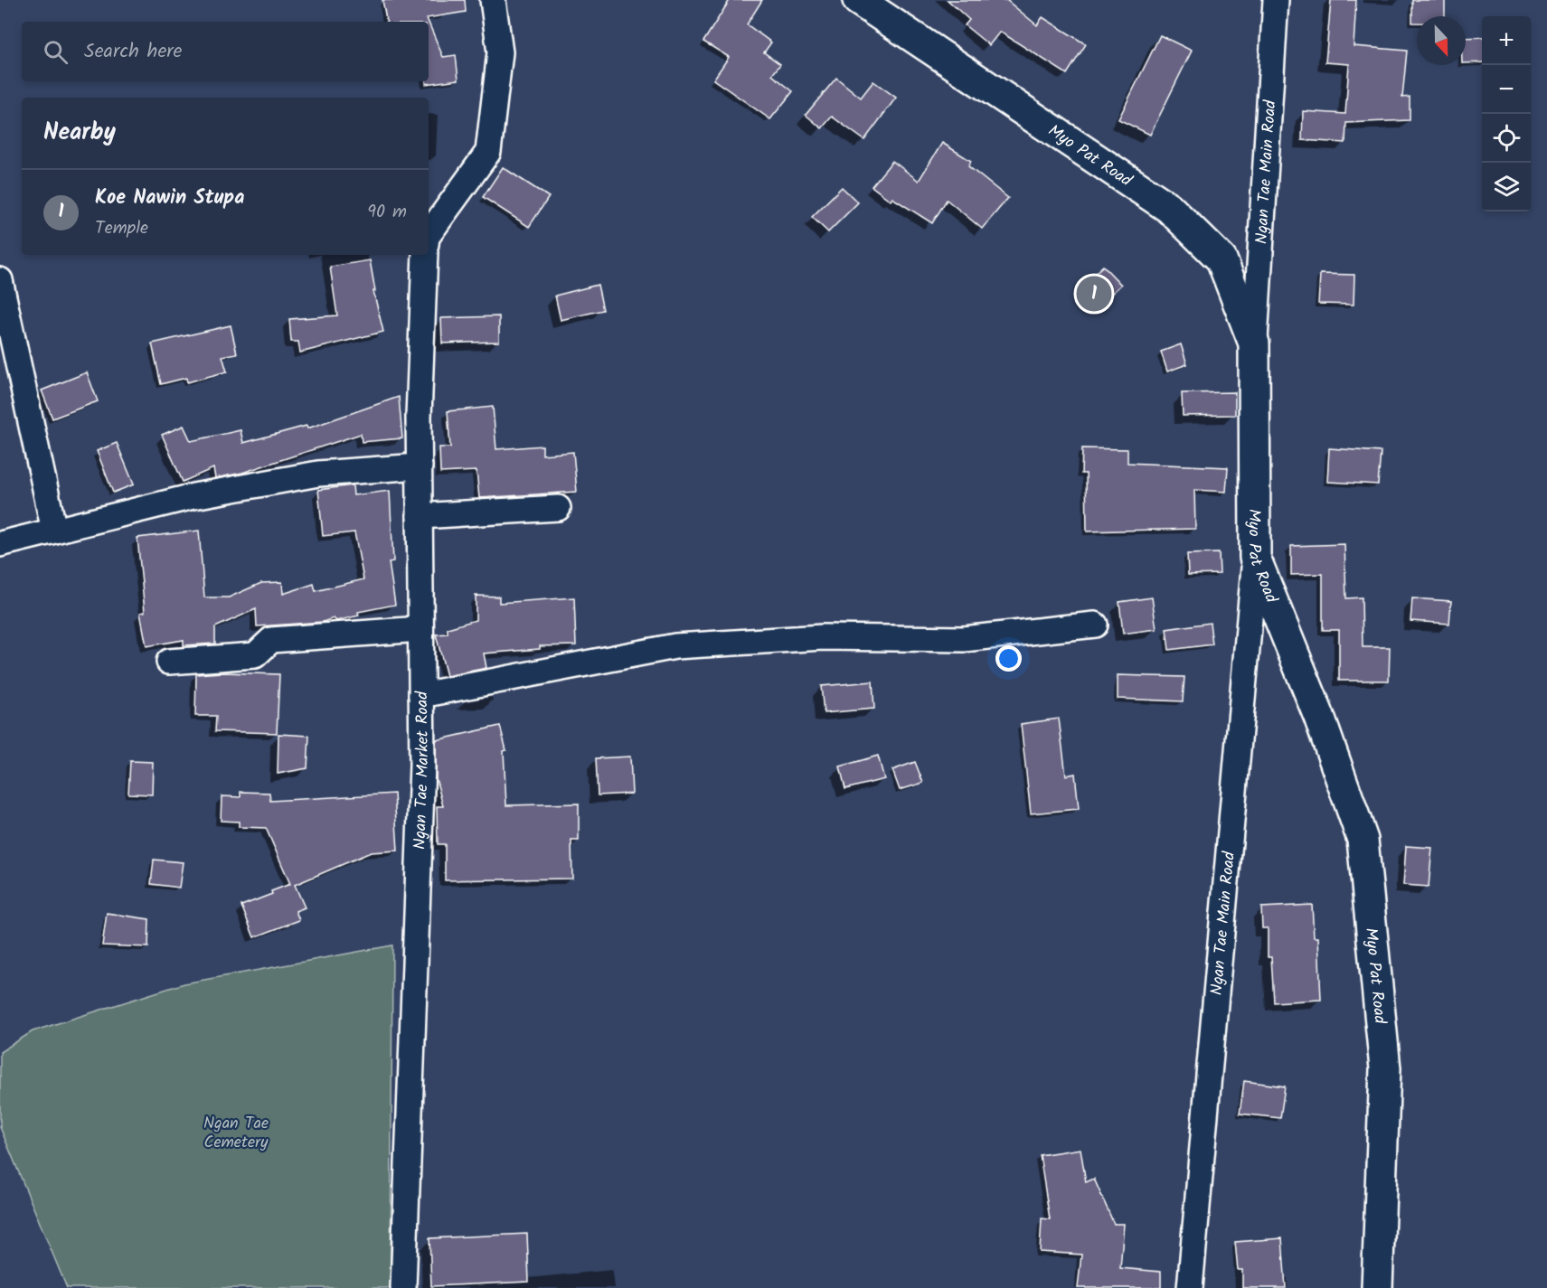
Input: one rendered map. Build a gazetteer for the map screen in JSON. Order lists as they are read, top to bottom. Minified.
{"streets":{"main road":["Myo Pat Road"],"street":["Ngan Tae Main Road","Ngan Tae Market Road"]},"crossings":[["Myo Pat Road","Ngan Tae Main Road"]],"parks":["Ngan Tae Cemetery"],"north":"bottom","page":{"map_buttons":["+","−"],"search":"Search here","heading":"Nearby","list":[{"mark":"1","name":"Koe Nawin Stupa","note":"Temple","value":"90 m"}],"pins":"1"}}
